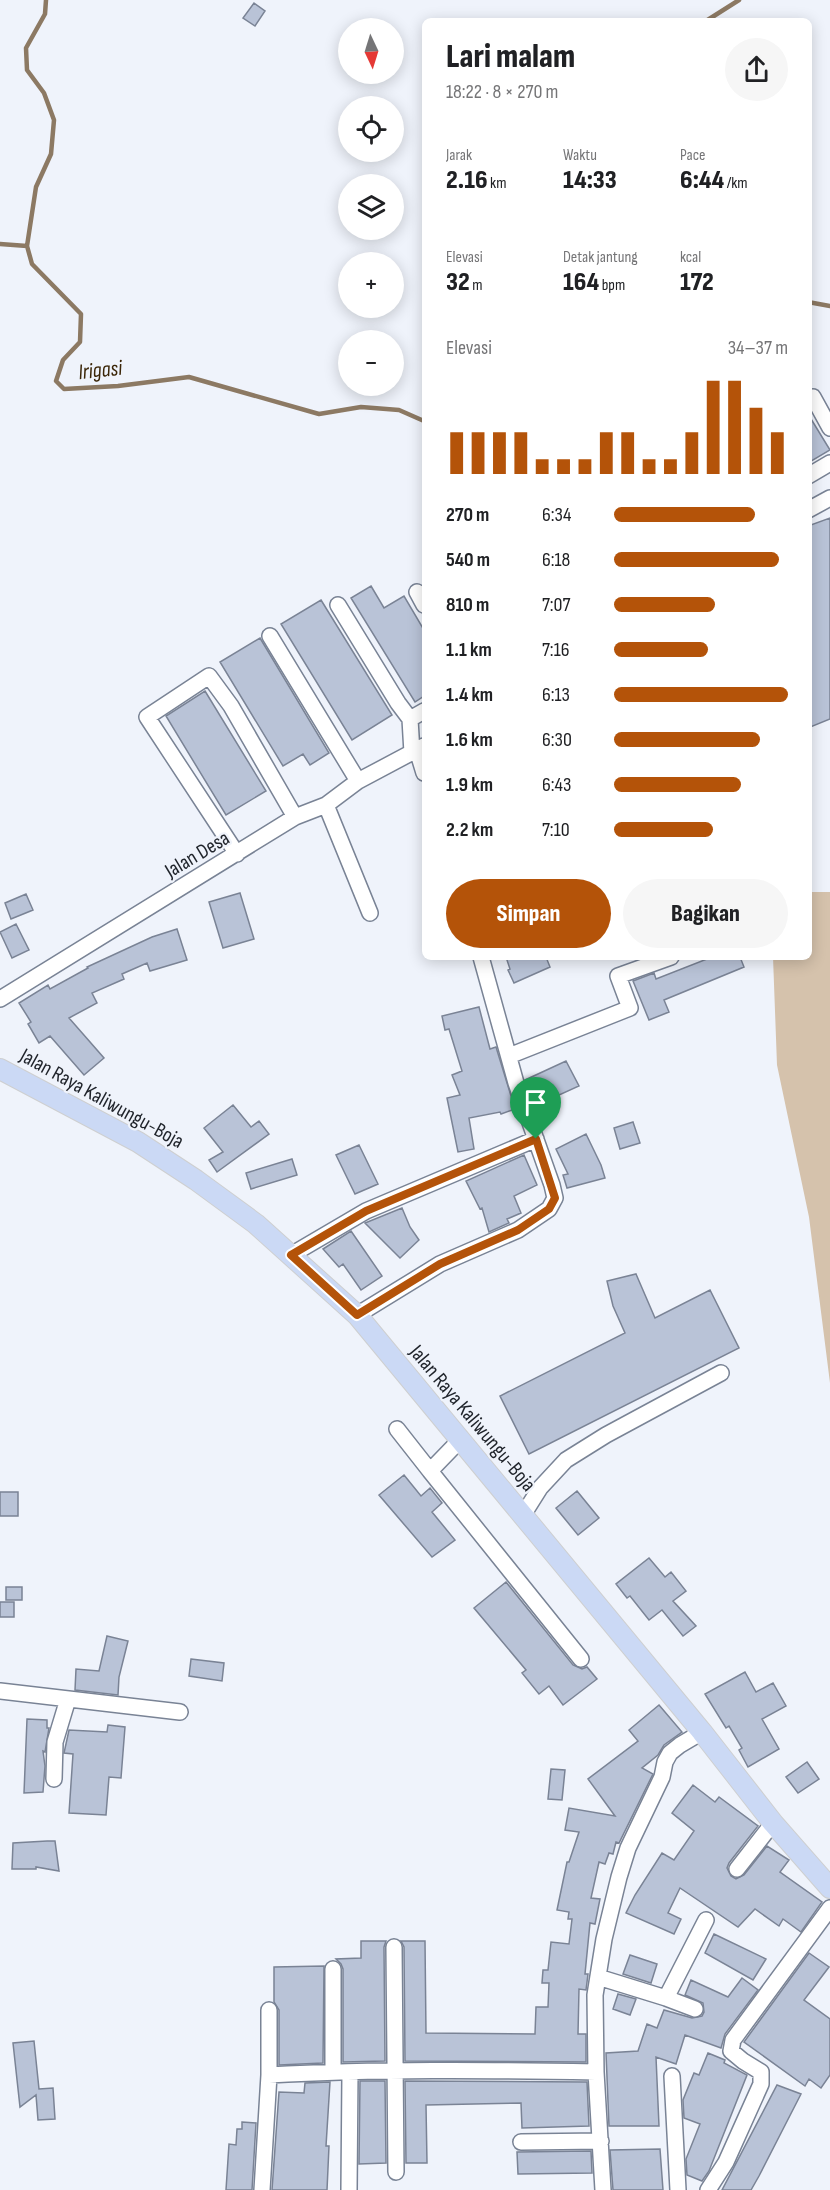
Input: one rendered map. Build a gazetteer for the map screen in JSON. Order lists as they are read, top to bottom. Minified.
{"streets":{"main road":["Jalan Raya Kaliwungu-Boja"],"street":["Jalan Desa"]},"water":["Irigasi"],"north":"bottom","page":{"map_buttons":["+","−"],"heading":["Lari malam","18:22 · 8 × 270 m"],"stats":[["Jarak","2.16 km"],["Waktu","14:33"],["Pace","6:44 /km"],["Elevasi","32 m"],["Detak jantung","164 bpm"],["kcal","172"]],"chart":["Elevasi","34–37 m"],"list":[{"name":"270 m","note":"6:34"},{"name":"540 m","note":"6:18"},{"name":"810 m","note":"7:07"},{"name":"1.1 km","note":"7:16"},{"name":"1.4 km","note":"6:13"},{"name":"1.6 km","note":"6:30"},{"name":"1.9 km","note":"6:43"},{"name":"2.2 km","note":"7:10"}],"buttons":["Simpan","Bagikan"]}}
